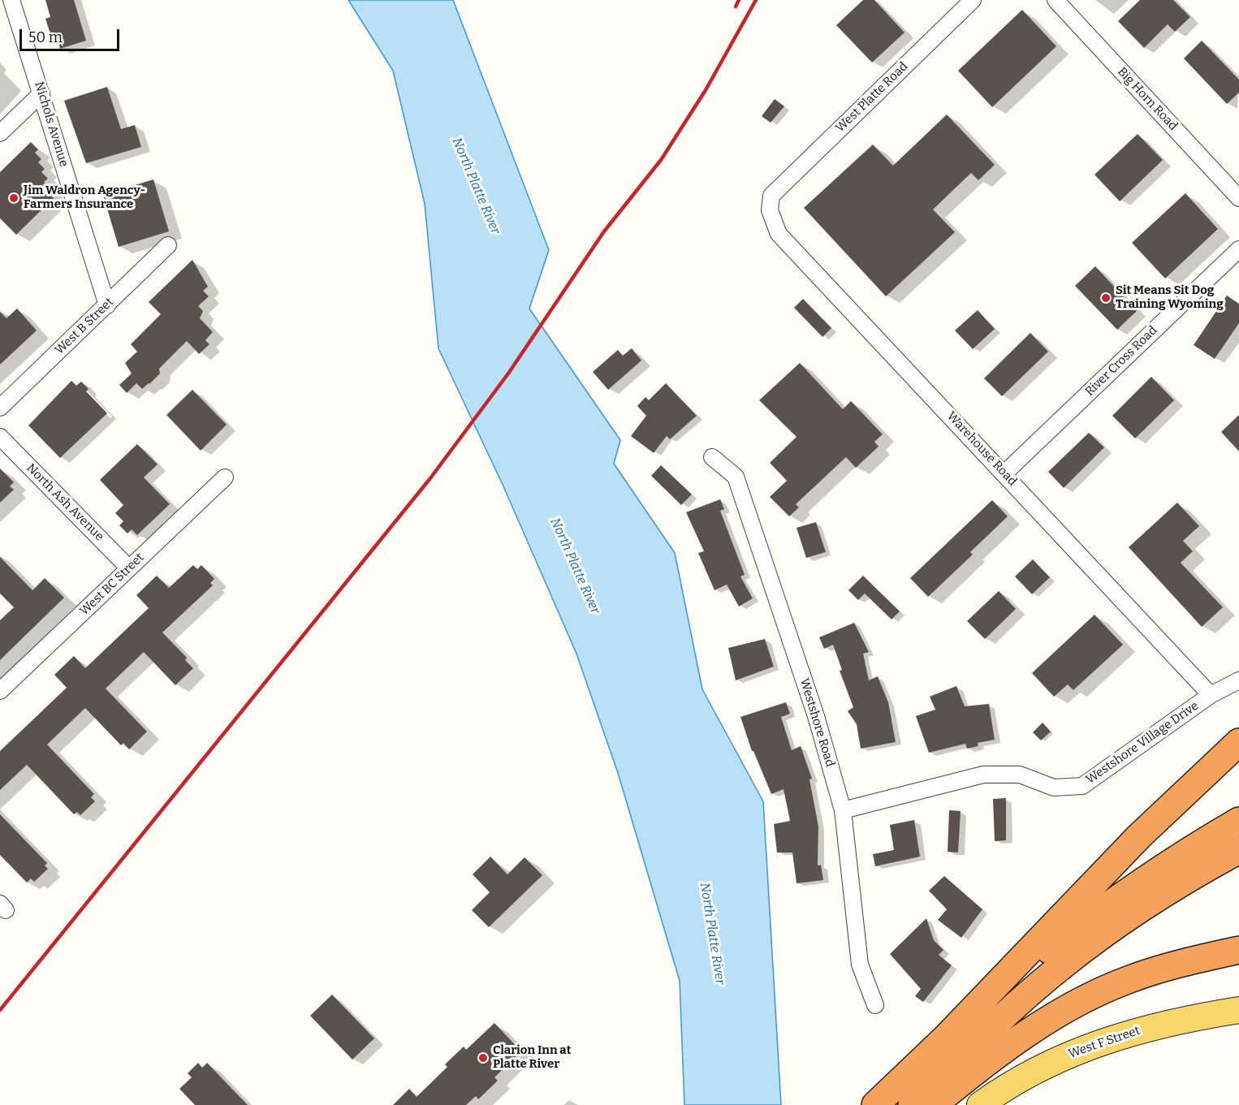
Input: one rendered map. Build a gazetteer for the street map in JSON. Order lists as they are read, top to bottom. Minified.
{"streets":{"main road":["West F Street"],"street":["West Platte Road","Big Horn Road","Nichols Avenue","West B Street","River Cross Road","Warehouse Road","North Ash Avenue","West BC Street","Westshore Road","Westshore Village Drive"]},"crossings":[["West Platte Road","Warehouse Road"],["Nichols Avenue","West B Street"],["River Cross Road","Warehouse Road"],["Warehouse Road","Westshore Village Drive"],["North Ash Avenue","West BC Street"],["Westshore Road","Westshore Village Drive"]],"water":["North Platte River"],"places":["Jim Waldron Agency- Farmers Insurance","Sit Means Sit Dog Training Wyoming","Clarion Inn at Platte River"],"scale_bar":"50 m"}
